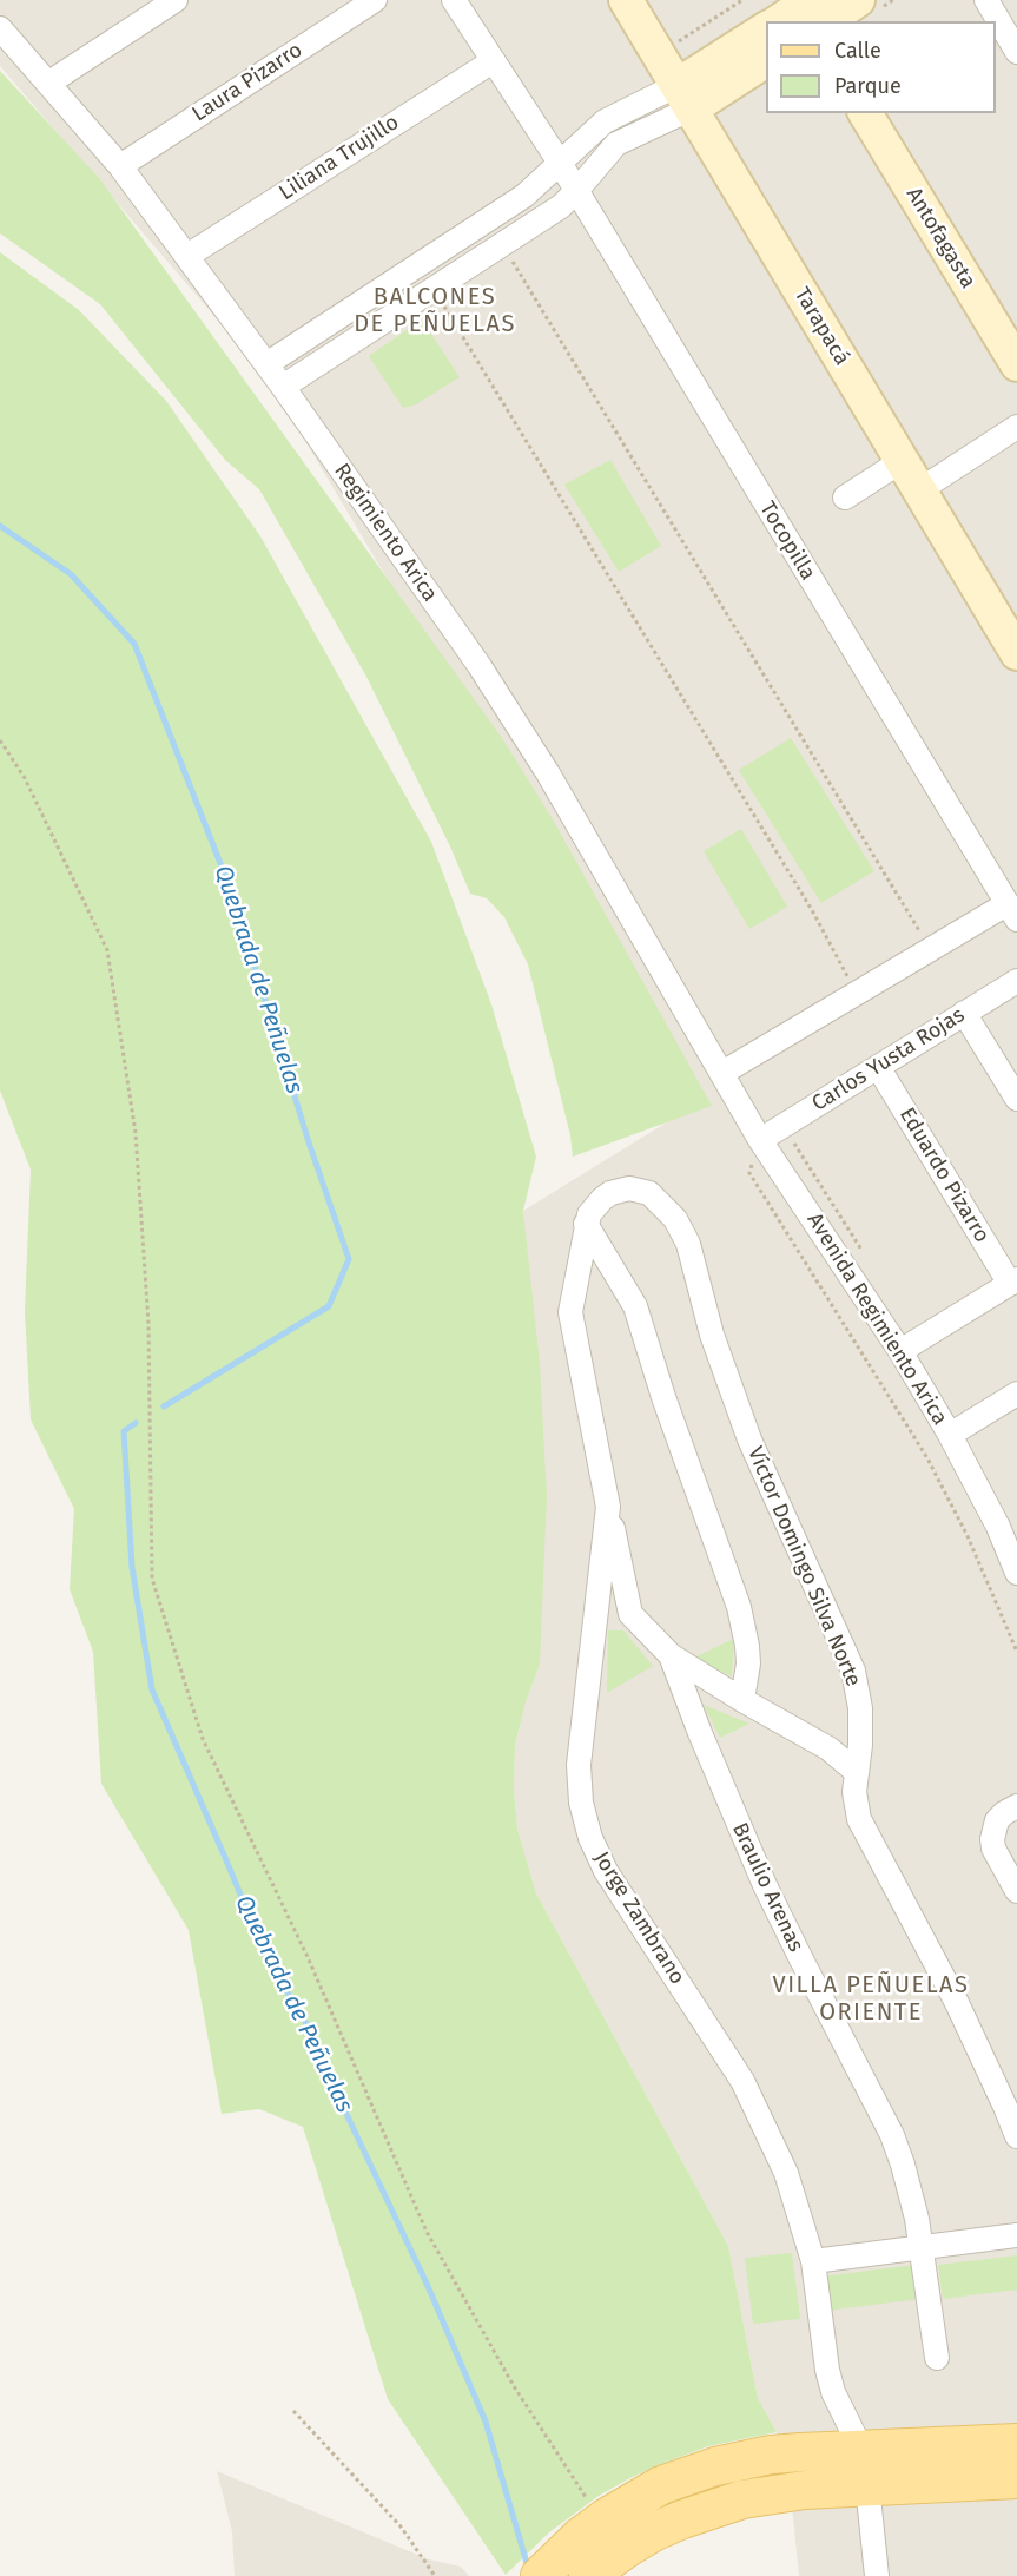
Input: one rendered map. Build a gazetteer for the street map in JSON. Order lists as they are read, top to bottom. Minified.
{"streets":{"main road":["Antofagasta","Tarapacá"],"street":["Laura Pizarro","Liliana Trujillo","Regimiento Arica","Tocopilla","Carlos Yusta Rojas","Eduardo Pizarro","Avenida Regimiento Arica","Víctor Domingo Silva Norte","Braulio Arenas","Jorge Zambrano"]},"crossings":[["Laura Pizarro","Regimiento Arica"],["Liliana Trujillo","Regimiento Arica"],["Liliana Trujillo","Tocopilla"],["Regimiento Arica","Avenida Regimiento Arica"],["Carlos Yusta Rojas","Eduardo Pizarro"],["Carlos Yusta Rojas","Avenida Regimiento Arica"],["Víctor Domingo Silva Norte","Jorge Zambrano"]],"districts":["BALCONES DE PEÑUELAS","VILLA PEÑUELAS ORIENTE"],"water":["Quebrada de Peñuelas"],"legend":["Calle","Parque"]}
